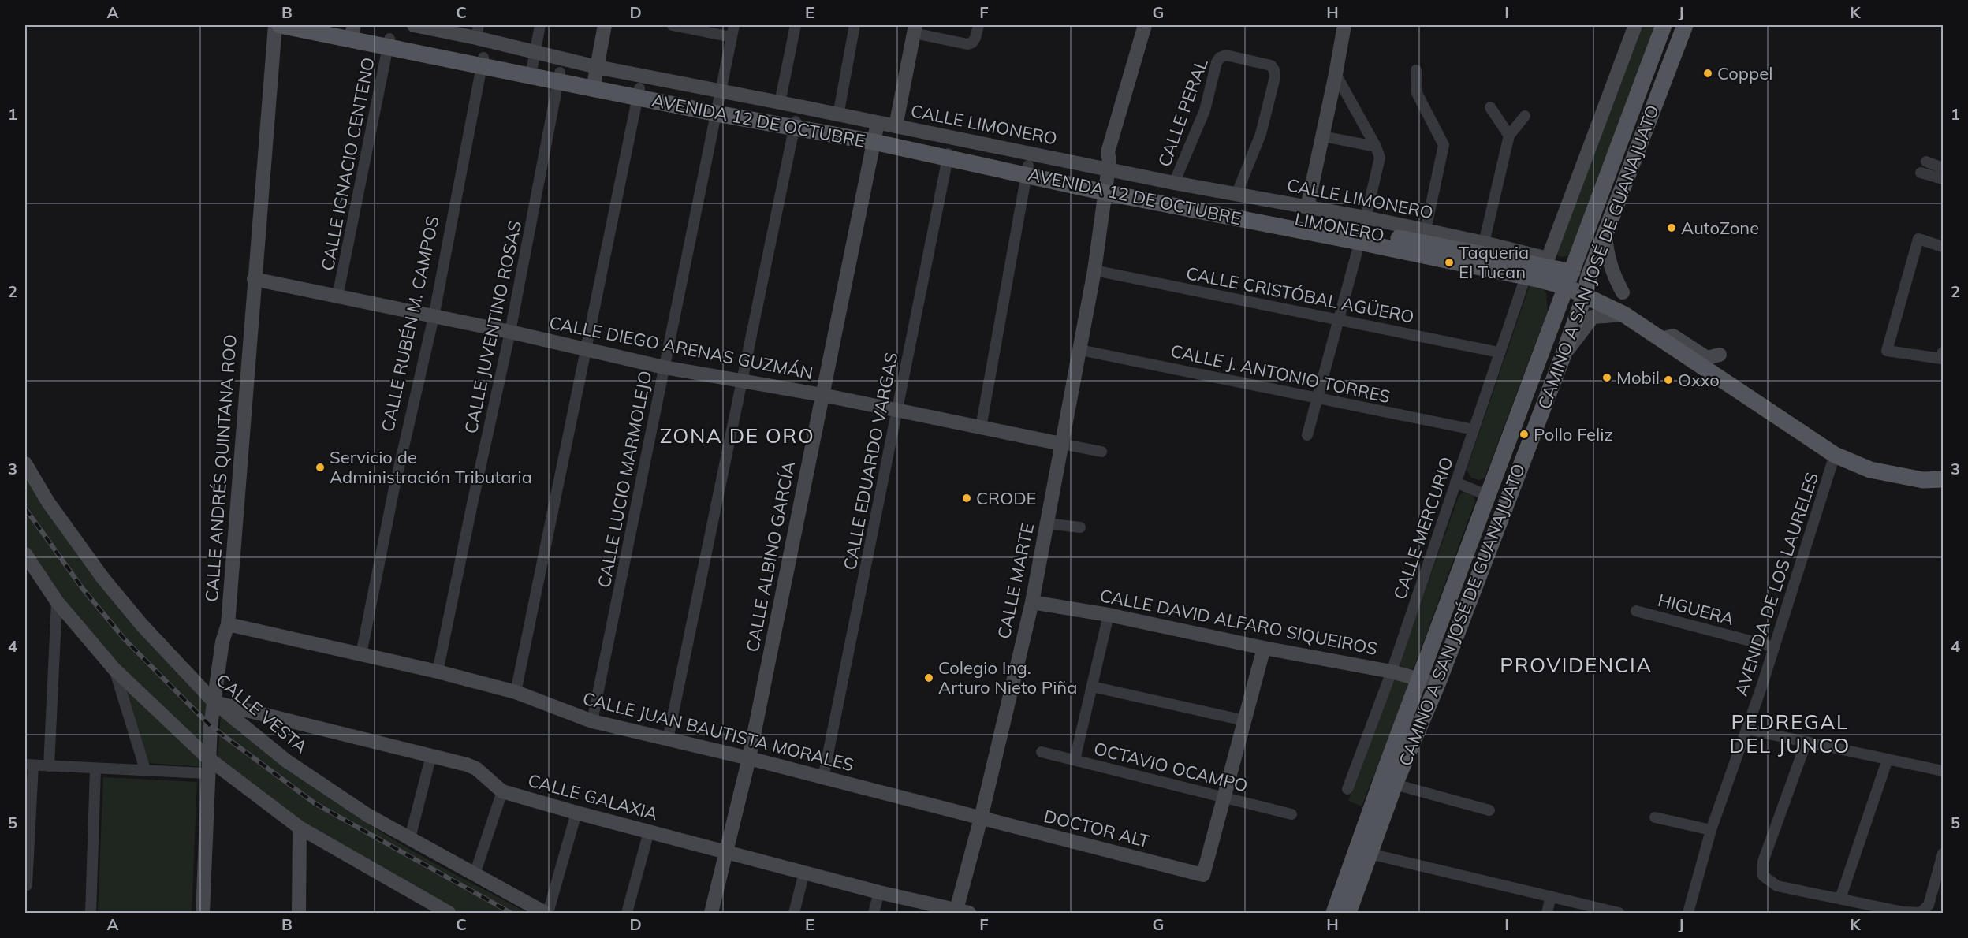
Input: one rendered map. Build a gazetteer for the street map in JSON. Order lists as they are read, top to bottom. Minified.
{"streets":{"main road":["AVENIDA 12 DE OCTUBRE","CAMINO A SAN JOSÉ DE GUANAJUATO"],"street":["CALLE PERAL","CALLE LIMONERO","CALLE IGNACIO CENTENO","CALLE CRISTÓBAL AGÜERO","CALLE RUBÉN M. CAMPOS","CALLE JUVENTINO ROSAS","CALLE DIEGO ARENAS GUZMÁN","CALLE J. ANTONIO TORRES","CALLE EDUARDO VARGAS","CALLE ANDRÉS QUINTANA ROO","CALLE LUCIO MARMOLEJO","CALLE MERCURIO","CALLE ALBINO GARCÍA","CALLE MARTE","AVENIDA DE LOS LAURELES","HIGUERA","CALLE DAVID ALFARO SIQUEIROS","CALLE VESTA","CALLE JUAN BAUTISTA MORALES","OCTAVIO OCAMPO","CALLE GALAXIA","DOCTOR ALT"]},"crossings":[["CALLE PERAL","CALLE LIMONERO"],["AVENIDA 12 DE OCTUBRE","CALLE LIMONERO"],["AVENIDA 12 DE OCTUBRE","CALLE IGNACIO CENTENO"],["AVENIDA 12 DE OCTUBRE","CAMINO A SAN JOSÉ DE GUANAJUATO"],["AVENIDA 12 DE OCTUBRE","CALLE RUBÉN M. CAMPOS"],["AVENIDA 12 DE OCTUBRE","CALLE JUVENTINO ROSAS"],["AVENIDA 12 DE OCTUBRE","CALLE EDUARDO VARGAS"],["AVENIDA 12 DE OCTUBRE","CALLE LUCIO MARMOLEJO"],["AVENIDA 12 DE OCTUBRE","CALLE MERCURIO"],["AVENIDA 12 DE OCTUBRE","CALLE ALBINO GARCÍA"],["AVENIDA 12 DE OCTUBRE","CALLE MARTE"],["AVENIDA 12 DE OCTUBRE","AVENIDA DE LOS LAURELES"],["CALLE LIMONERO","CALLE LUCIO MARMOLEJO"],["CALLE LIMONERO","CALLE MERCURIO"],["CALLE LIMONERO","CALLE ALBINO GARCÍA"],["CALLE LIMONERO","CALLE MARTE"],["CALLE IGNACIO CENTENO","CALLE DIEGO ARENAS GUZMÁN"],["CAMINO A SAN JOSÉ DE GUANAJUATO","CALLE DAVID ALFARO SIQUEIROS"],["CALLE CRISTÓBAL AGÜERO","CALLE MERCURIO"],["CALLE CRISTÓBAL AGÜERO","CALLE MARTE"],["CALLE RUBÉN M. CAMPOS","CALLE DIEGO ARENAS GUZMÁN"],["CALLE RUBÉN M. CAMPOS","CALLE JUAN BAUTISTA MORALES"],["CALLE JUVENTINO ROSAS","CALLE DIEGO ARENAS GUZMÁN"],["CALLE JUVENTINO ROSAS","CALLE JUAN BAUTISTA MORALES"],["CALLE DIEGO ARENAS GUZMÁN","CALLE EDUARDO VARGAS"],["CALLE DIEGO ARENAS GUZMÁN","CALLE ANDRÉS QUINTANA ROO"],["CALLE DIEGO ARENAS GUZMÁN","CALLE LUCIO MARMOLEJO"],["CALLE DIEGO ARENAS GUZMÁN","CALLE ALBINO GARCÍA"],["CALLE DIEGO ARENAS GUZMÁN","CALLE MARTE"],["CALLE J. ANTONIO TORRES","CALLE MERCURIO"],["CALLE J. ANTONIO TORRES","CALLE MARTE"],["CALLE EDUARDO VARGAS","CALLE JUAN BAUTISTA MORALES"],["CALLE ANDRÉS QUINTANA ROO","CALLE VESTA"],["CALLE ANDRÉS QUINTANA ROO","CALLE JUAN BAUTISTA MORALES"],["CALLE ANDRÉS QUINTANA ROO","CALLE GALAXIA"],["CALLE LUCIO MARMOLEJO","CALLE JUAN BAUTISTA MORALES"],["CALLE MERCURIO","CALLE DAVID ALFARO SIQUEIROS"],["CALLE ALBINO GARCÍA","CALLE JUAN BAUTISTA MORALES"],["CALLE ALBINO GARCÍA","CALLE GALAXIA"],["CALLE MARTE","CALLE DAVID ALFARO SIQUEIROS"],["CALLE MARTE","CALLE JUAN BAUTISTA MORALES"],["CALLE MARTE","CALLE GALAXIA"],["CALLE MARTE","DOCTOR ALT"],["AVENIDA DE LOS LAURELES","HIGUERA"],["CALLE VESTA","CALLE GALAXIA"],["CALLE JUAN BAUTISTA MORALES","DOCTOR ALT"],["OCTAVIO OCAMPO","DOCTOR ALT"]],"districts":["ZONA DE ORO","PROVIDENCIA","PEDREGAL DEL JUNCO"],"places":["Coppel","AutoZone","Taqueria El Tucan","Mobil","Oxxo","Pollo Feliz","Servicio de Administración Tributaria","CRODE","Colegio Ing. Arturo Nieto Piña"],"grid":{"columns":["A","B","C","D","E","F","G","H","I","J","K"],"rows":["1","2","3","4","5"]}}
